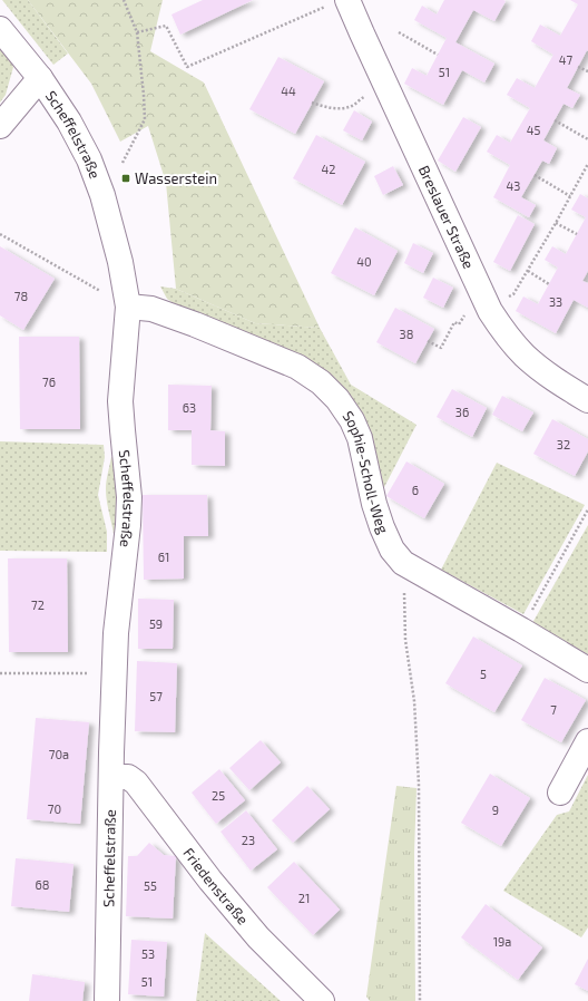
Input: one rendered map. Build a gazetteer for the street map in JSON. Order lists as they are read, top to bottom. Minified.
{"streets":{"street":["Scheffelstraße","Breslauer Straße","Sophie-Scholl-Weg","Friedenstraße"]},"crossings":[["Scheffelstraße","Sophie-Scholl-Weg"],["Scheffelstraße","Friedenstraße"]],"places":{"transit":["Wasserstein"]},"house_numbers":["47","51","44","45","42","43","40","78","33","38","76","63","36","32","6","61","72","59","5","57","7","70a","25","70","9","23","68","55","21","19a","53","51"]}
